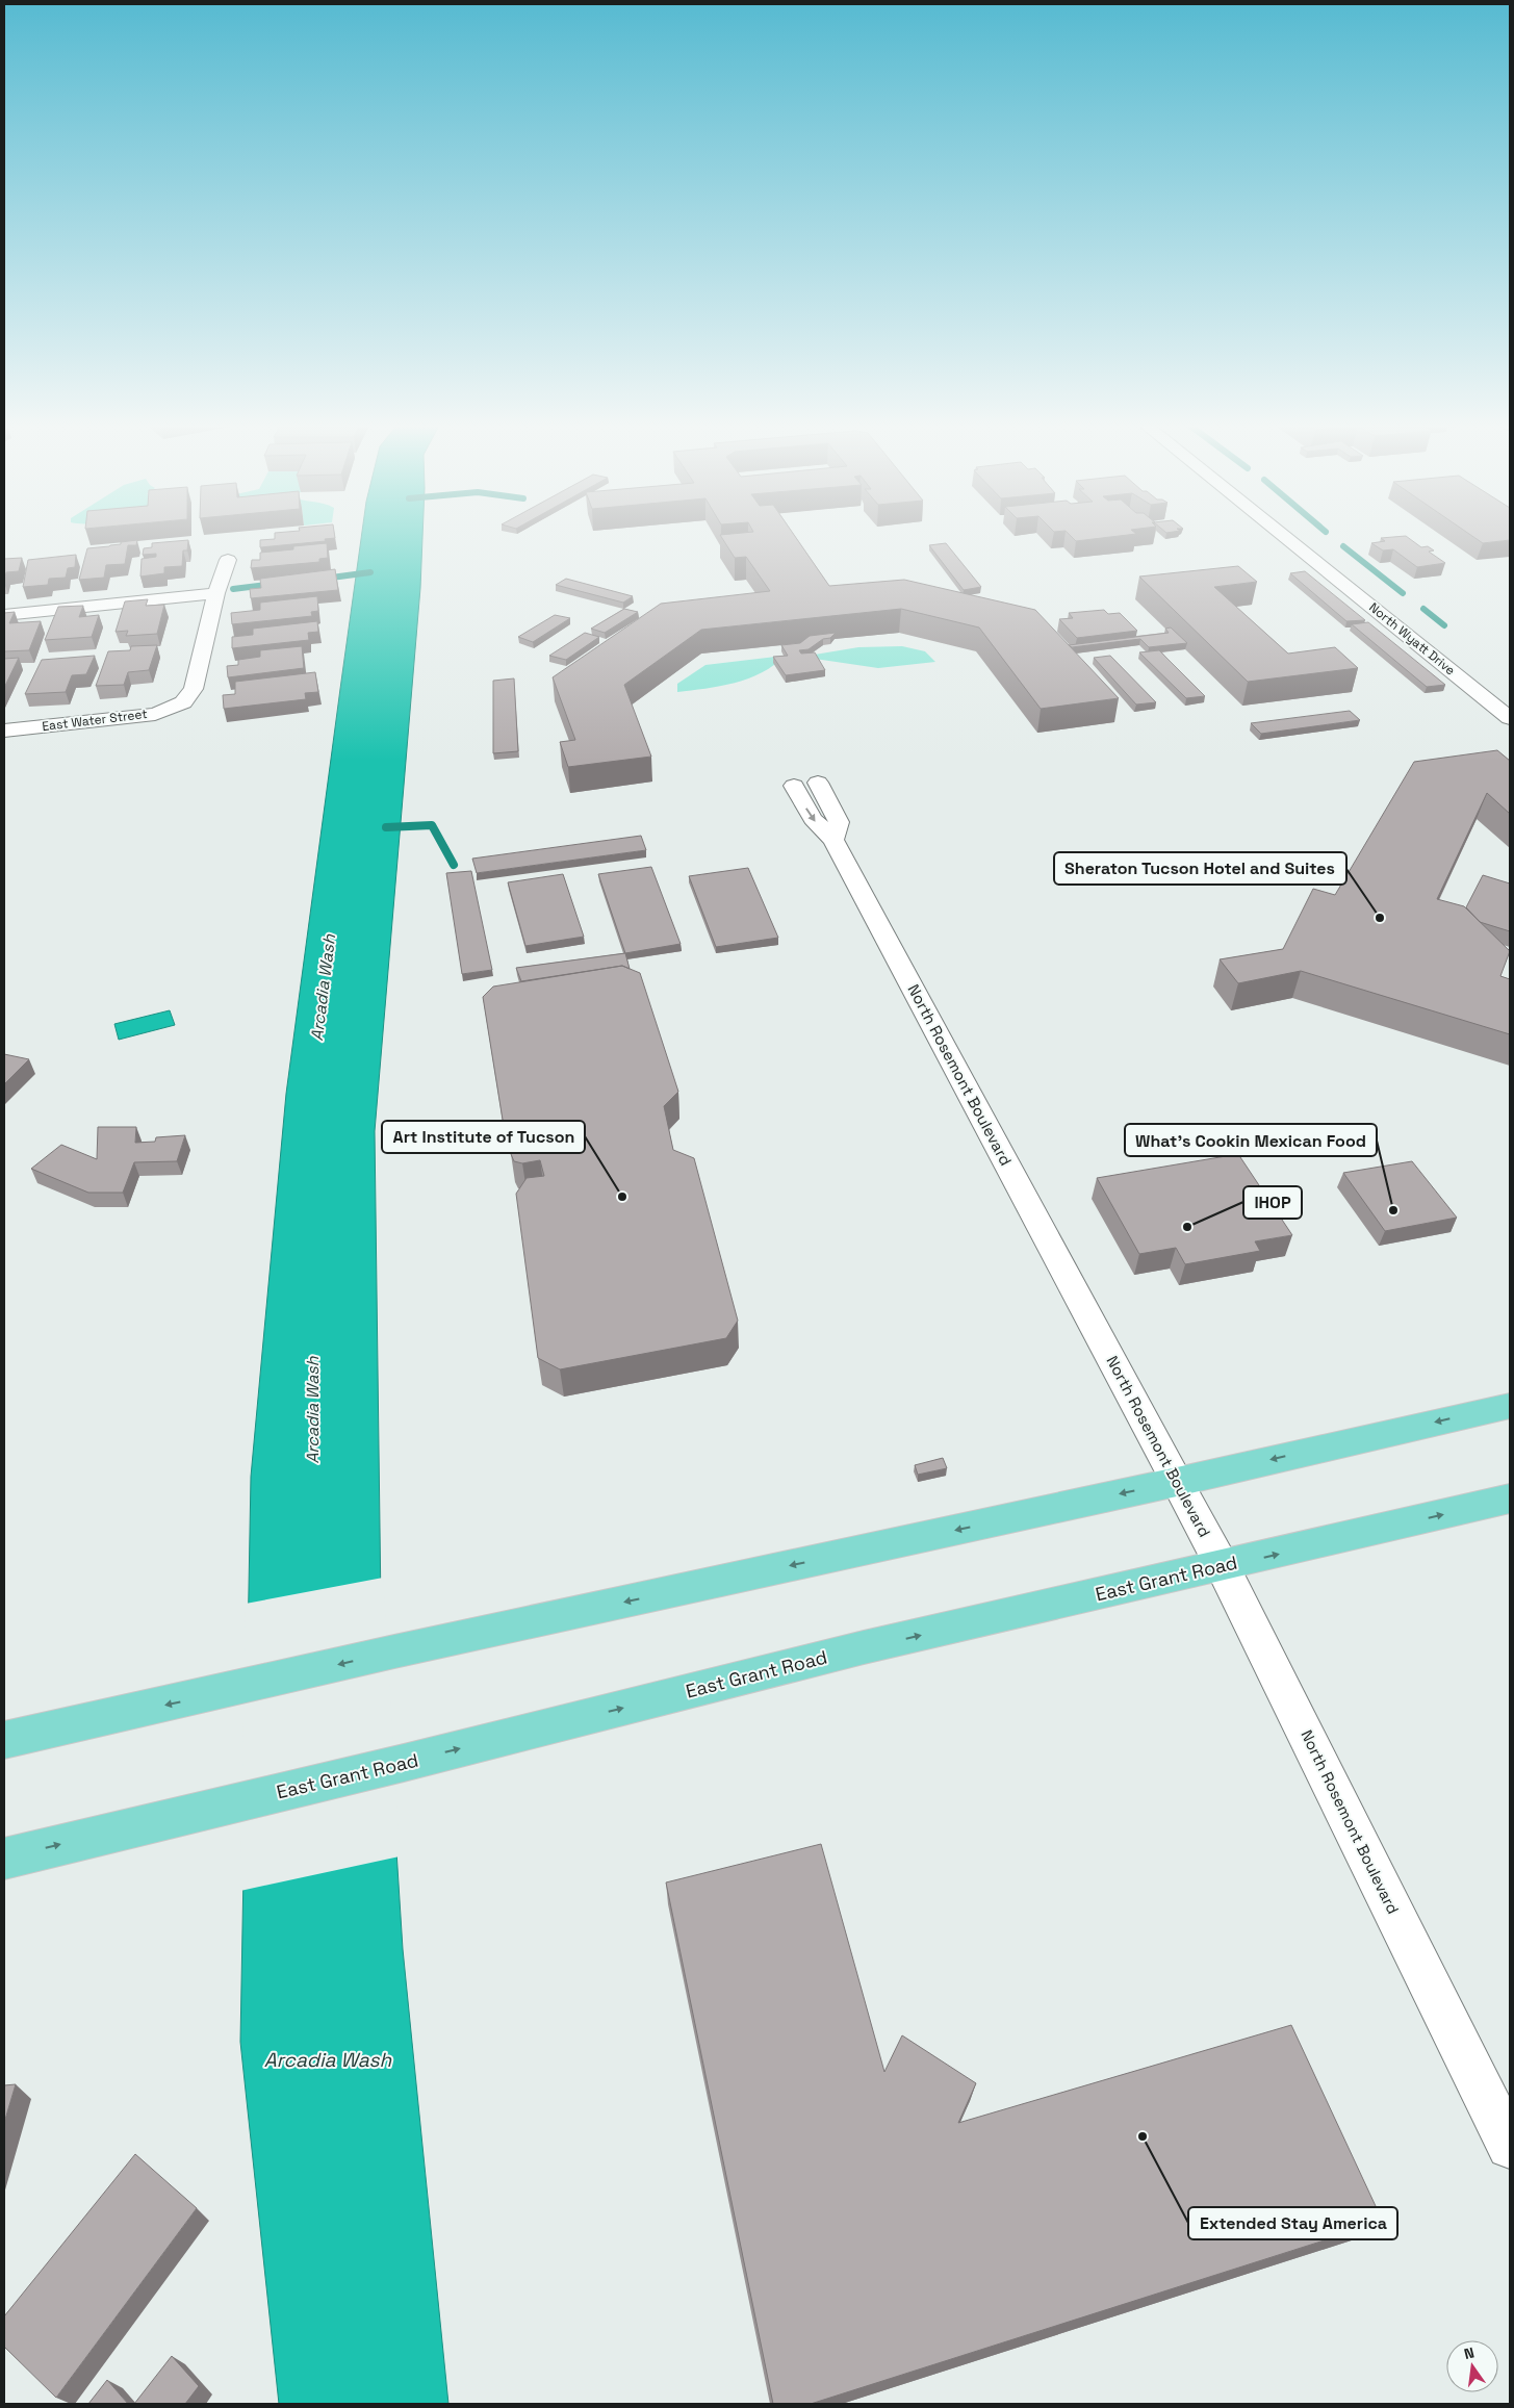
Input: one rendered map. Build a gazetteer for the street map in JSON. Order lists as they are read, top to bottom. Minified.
{"streets":{"main road":["East Grant Road"],"street":["North Wyatt Drive","East Water Street","North Rosemont Boulevard"]},"crossings":[["North Rosemont Boulevard","East Grant Road"]],"water":["Arcadia Wash"],"places":["Sheraton Tucson Hotel and Suites","Art Institute of Tucson","What’s Cookin Mexican Food","IHOP","Extended Stay America"],"north":"top"}
